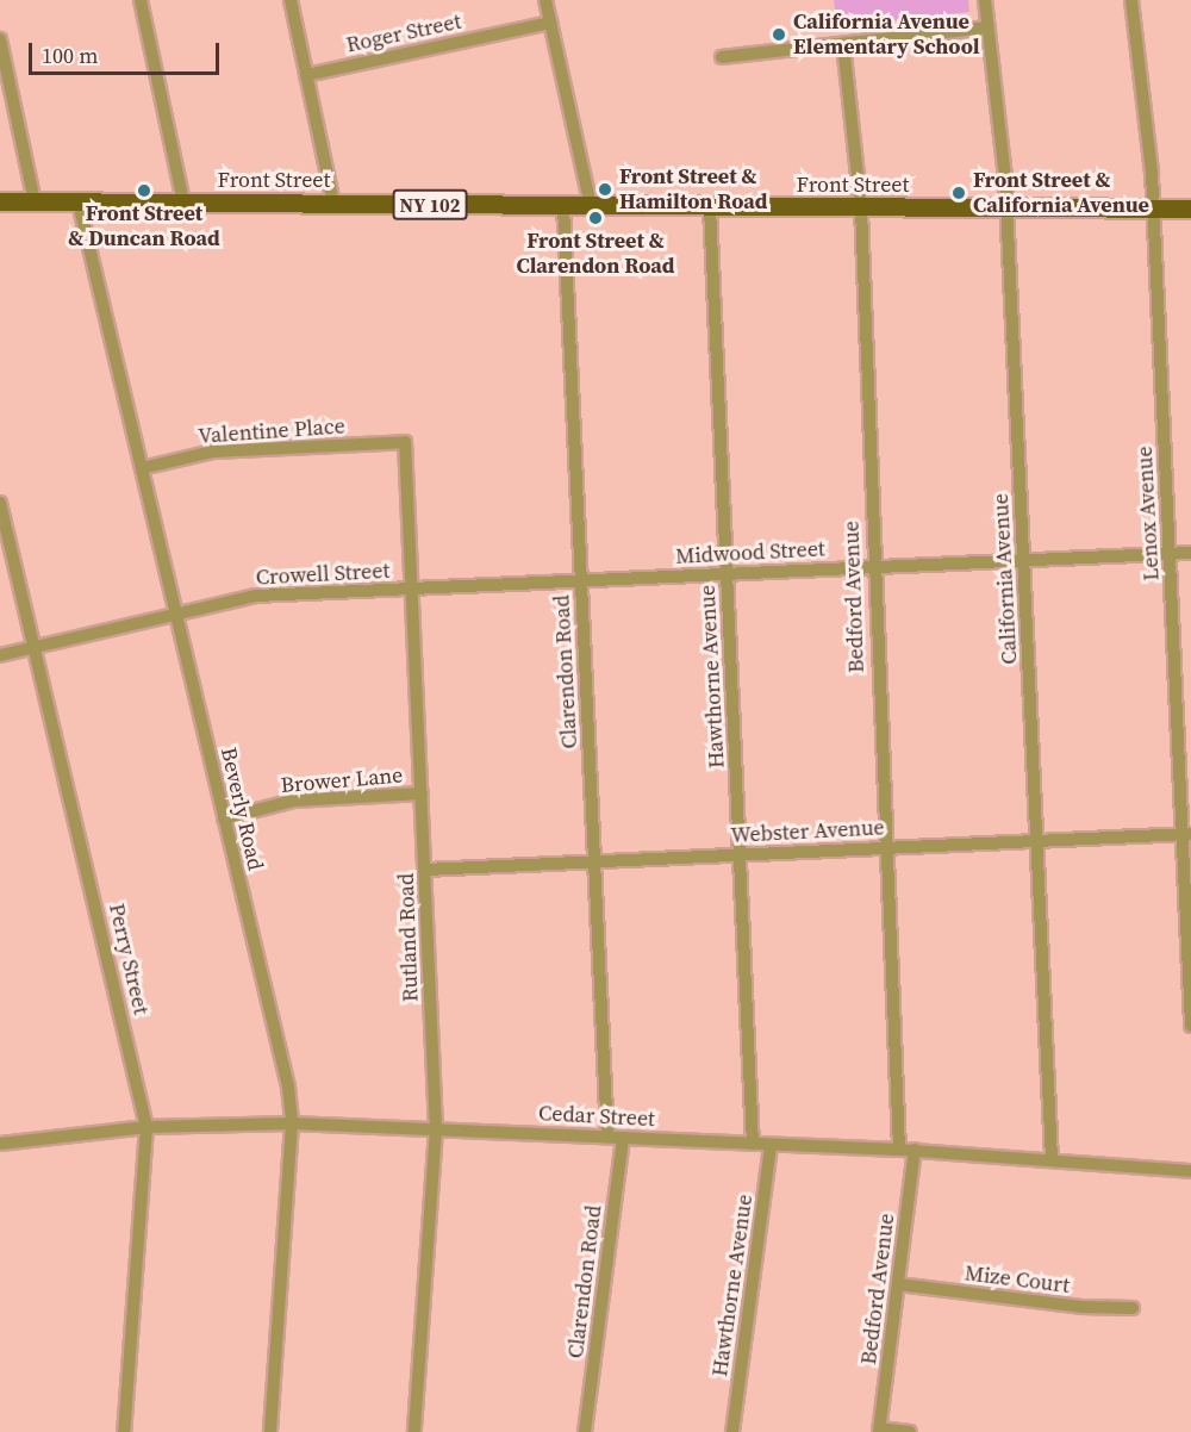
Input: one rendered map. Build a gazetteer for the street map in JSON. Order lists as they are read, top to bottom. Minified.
{"streets":{"main road":["Front Street","NY 102"],"street":["Roger Street","Valentine Place","Lenox Avenue","Midwood Street","Crowell Street","California Avenue","Bedford Avenue","Clarendon Road","Hawthorne Avenue","Brower Lane","Beverly Road","Webster Avenue","Rutland Road","Perry Street","Cedar Street","Mize Court"]},"crossings":[["Front Street","Lenox Avenue"],["Front Street","California Avenue"],["Front Street","Bedford Avenue"],["Front Street","Clarendon Road"],["Front Street","Hawthorne Avenue"],["Front Street","Beverly Road"],["Valentine Place","Beverly Road"],["Valentine Place","Rutland Road"],["Lenox Avenue","Midwood Street"],["Lenox Avenue","Webster Avenue"],["Midwood Street","Crowell Street"],["Midwood Street","California Avenue"],["Midwood Street","Bedford Avenue"],["Midwood Street","Hawthorne Avenue"],["Crowell Street","Clarendon Road"],["Crowell Street","Beverly Road"],["Crowell Street","Rutland Road"],["Crowell Street","Perry Street"],["California Avenue","Webster Avenue"],["California Avenue","Cedar Street"],["Bedford Avenue","Webster Avenue"],["Bedford Avenue","Cedar Street"],["Bedford Avenue","Mize Court"],["Clarendon Road","Webster Avenue"],["Clarendon Road","Cedar Street"],["Hawthorne Avenue","Webster Avenue"],["Hawthorne Avenue","Cedar Street"],["Brower Lane","Beverly Road"],["Brower Lane","Rutland Road"],["Beverly Road","Cedar Street"],["Webster Avenue","Rutland Road"],["Rutland Road","Cedar Street"],["Perry Street","Cedar Street"]],"places":["California Avenue Elementary School","Front Street & Hamilton Road","Front Street & Duncan Road","Front Street & California Avenue","Front Street & Clarendon Road"],"scale_bar":"100 m"}
